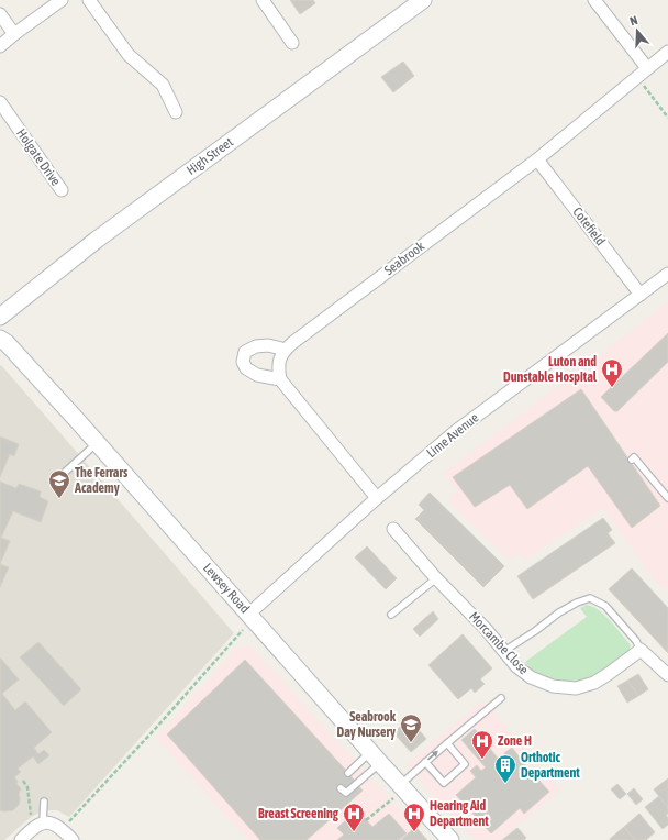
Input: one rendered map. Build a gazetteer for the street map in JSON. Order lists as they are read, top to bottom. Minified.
{"streets":{"street":["High Street","Holgate Drive","Cotefield","Seabrook","Lime Avenue","Lewsey Road","Morcambe Close"]},"crossings":[["Cotefield","Seabrook"],["Cotefield","Lime Avenue"],["Lime Avenue","Lewsey Road"]],"places":{"hospital":["Luton and Dunstable Hospital","Zone H","Breast Screening","Hearing Aid Department"],"school or university":["The Ferrars Academy","Seabrook Day Nursery"],"building":["Orthotic Department"]},"north":"top"}
